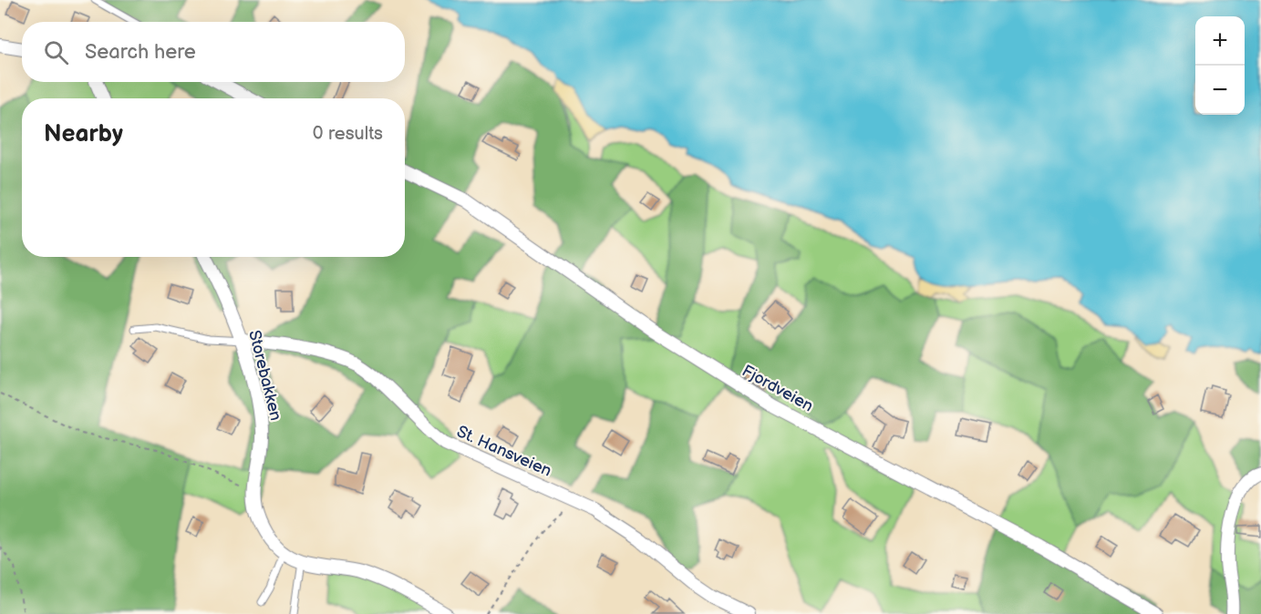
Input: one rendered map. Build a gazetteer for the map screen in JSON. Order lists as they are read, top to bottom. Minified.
{"streets":{"street":["Storebakken","Fjordveien","St. Hansveien"]},"crossings":[["Storebakken","St. Hansveien"]],"page":{"map_buttons":["+","−"],"search":"Search here","heading":["Nearby","0 results"]}}
